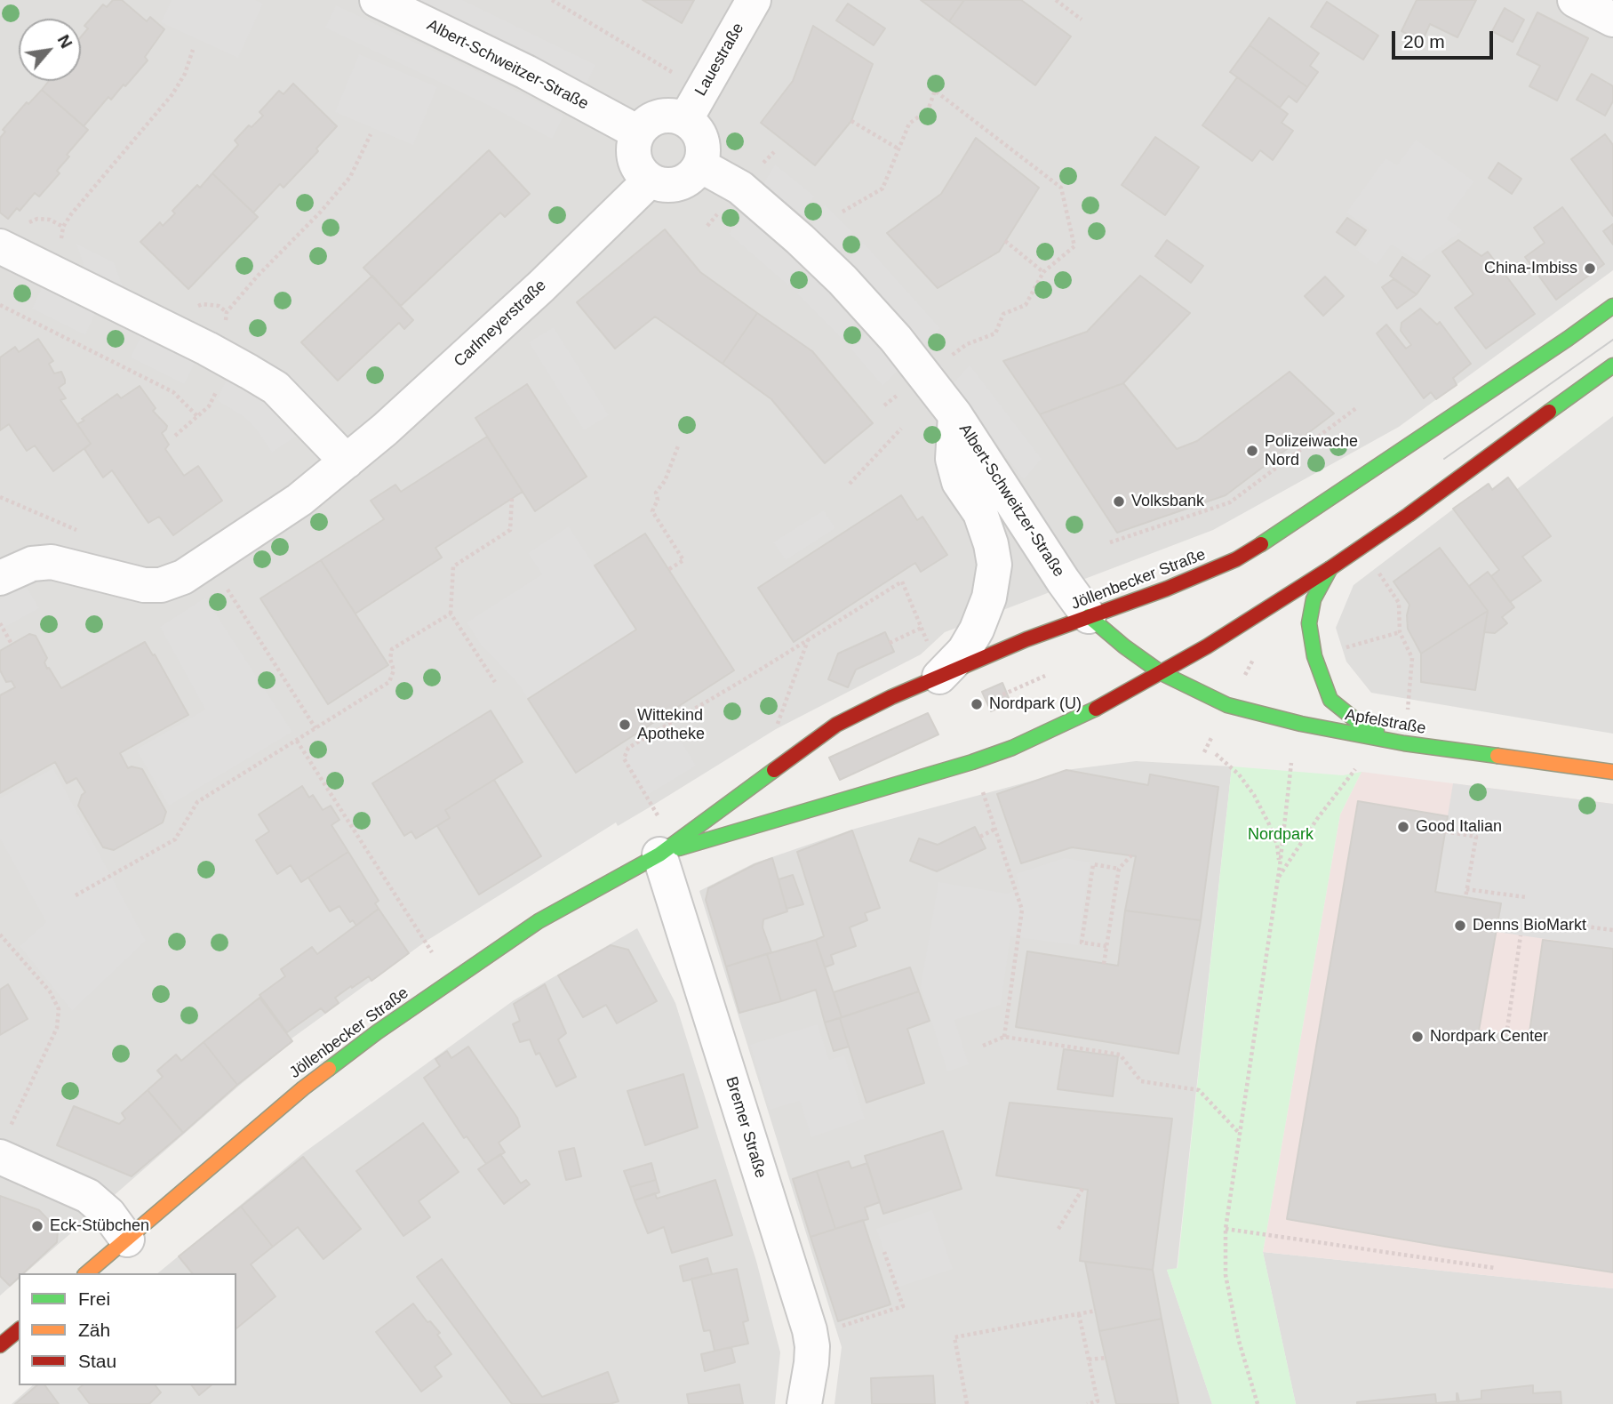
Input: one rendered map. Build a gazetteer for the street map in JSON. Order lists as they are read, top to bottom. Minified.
{"streets":{"main road":["Jöllenbecker Straße","Apfelstraße"],"street":["Lauestraße","Albert-Schweitzer-Straße","Carlmeyerstraße","Bremer Straße"]},"crossings":[["Lauestraße","Albert-Schweitzer-Straße"],["Lauestraße","Carlmeyerstraße"],["Albert-Schweitzer-Straße","Carlmeyerstraße"],["Albert-Schweitzer-Straße","Jöllenbecker Straße"],["Albert-Schweitzer-Straße","Apfelstraße"],["Jöllenbecker Straße","Apfelstraße"],["Jöllenbecker Straße","Bremer Straße"]],"parks":["Nordpark"],"places":["China-Imbiss","Polizeiwache Nord","Volksbank","Nordpark (U)","Wittekind Apotheke","Good Italian","Denns BioMarkt","Nordpark Center","Eck-Stübchen"],"legend":["Frei","Zäh","Stau"],"scale_bar":"20 m","north":"top right"}
